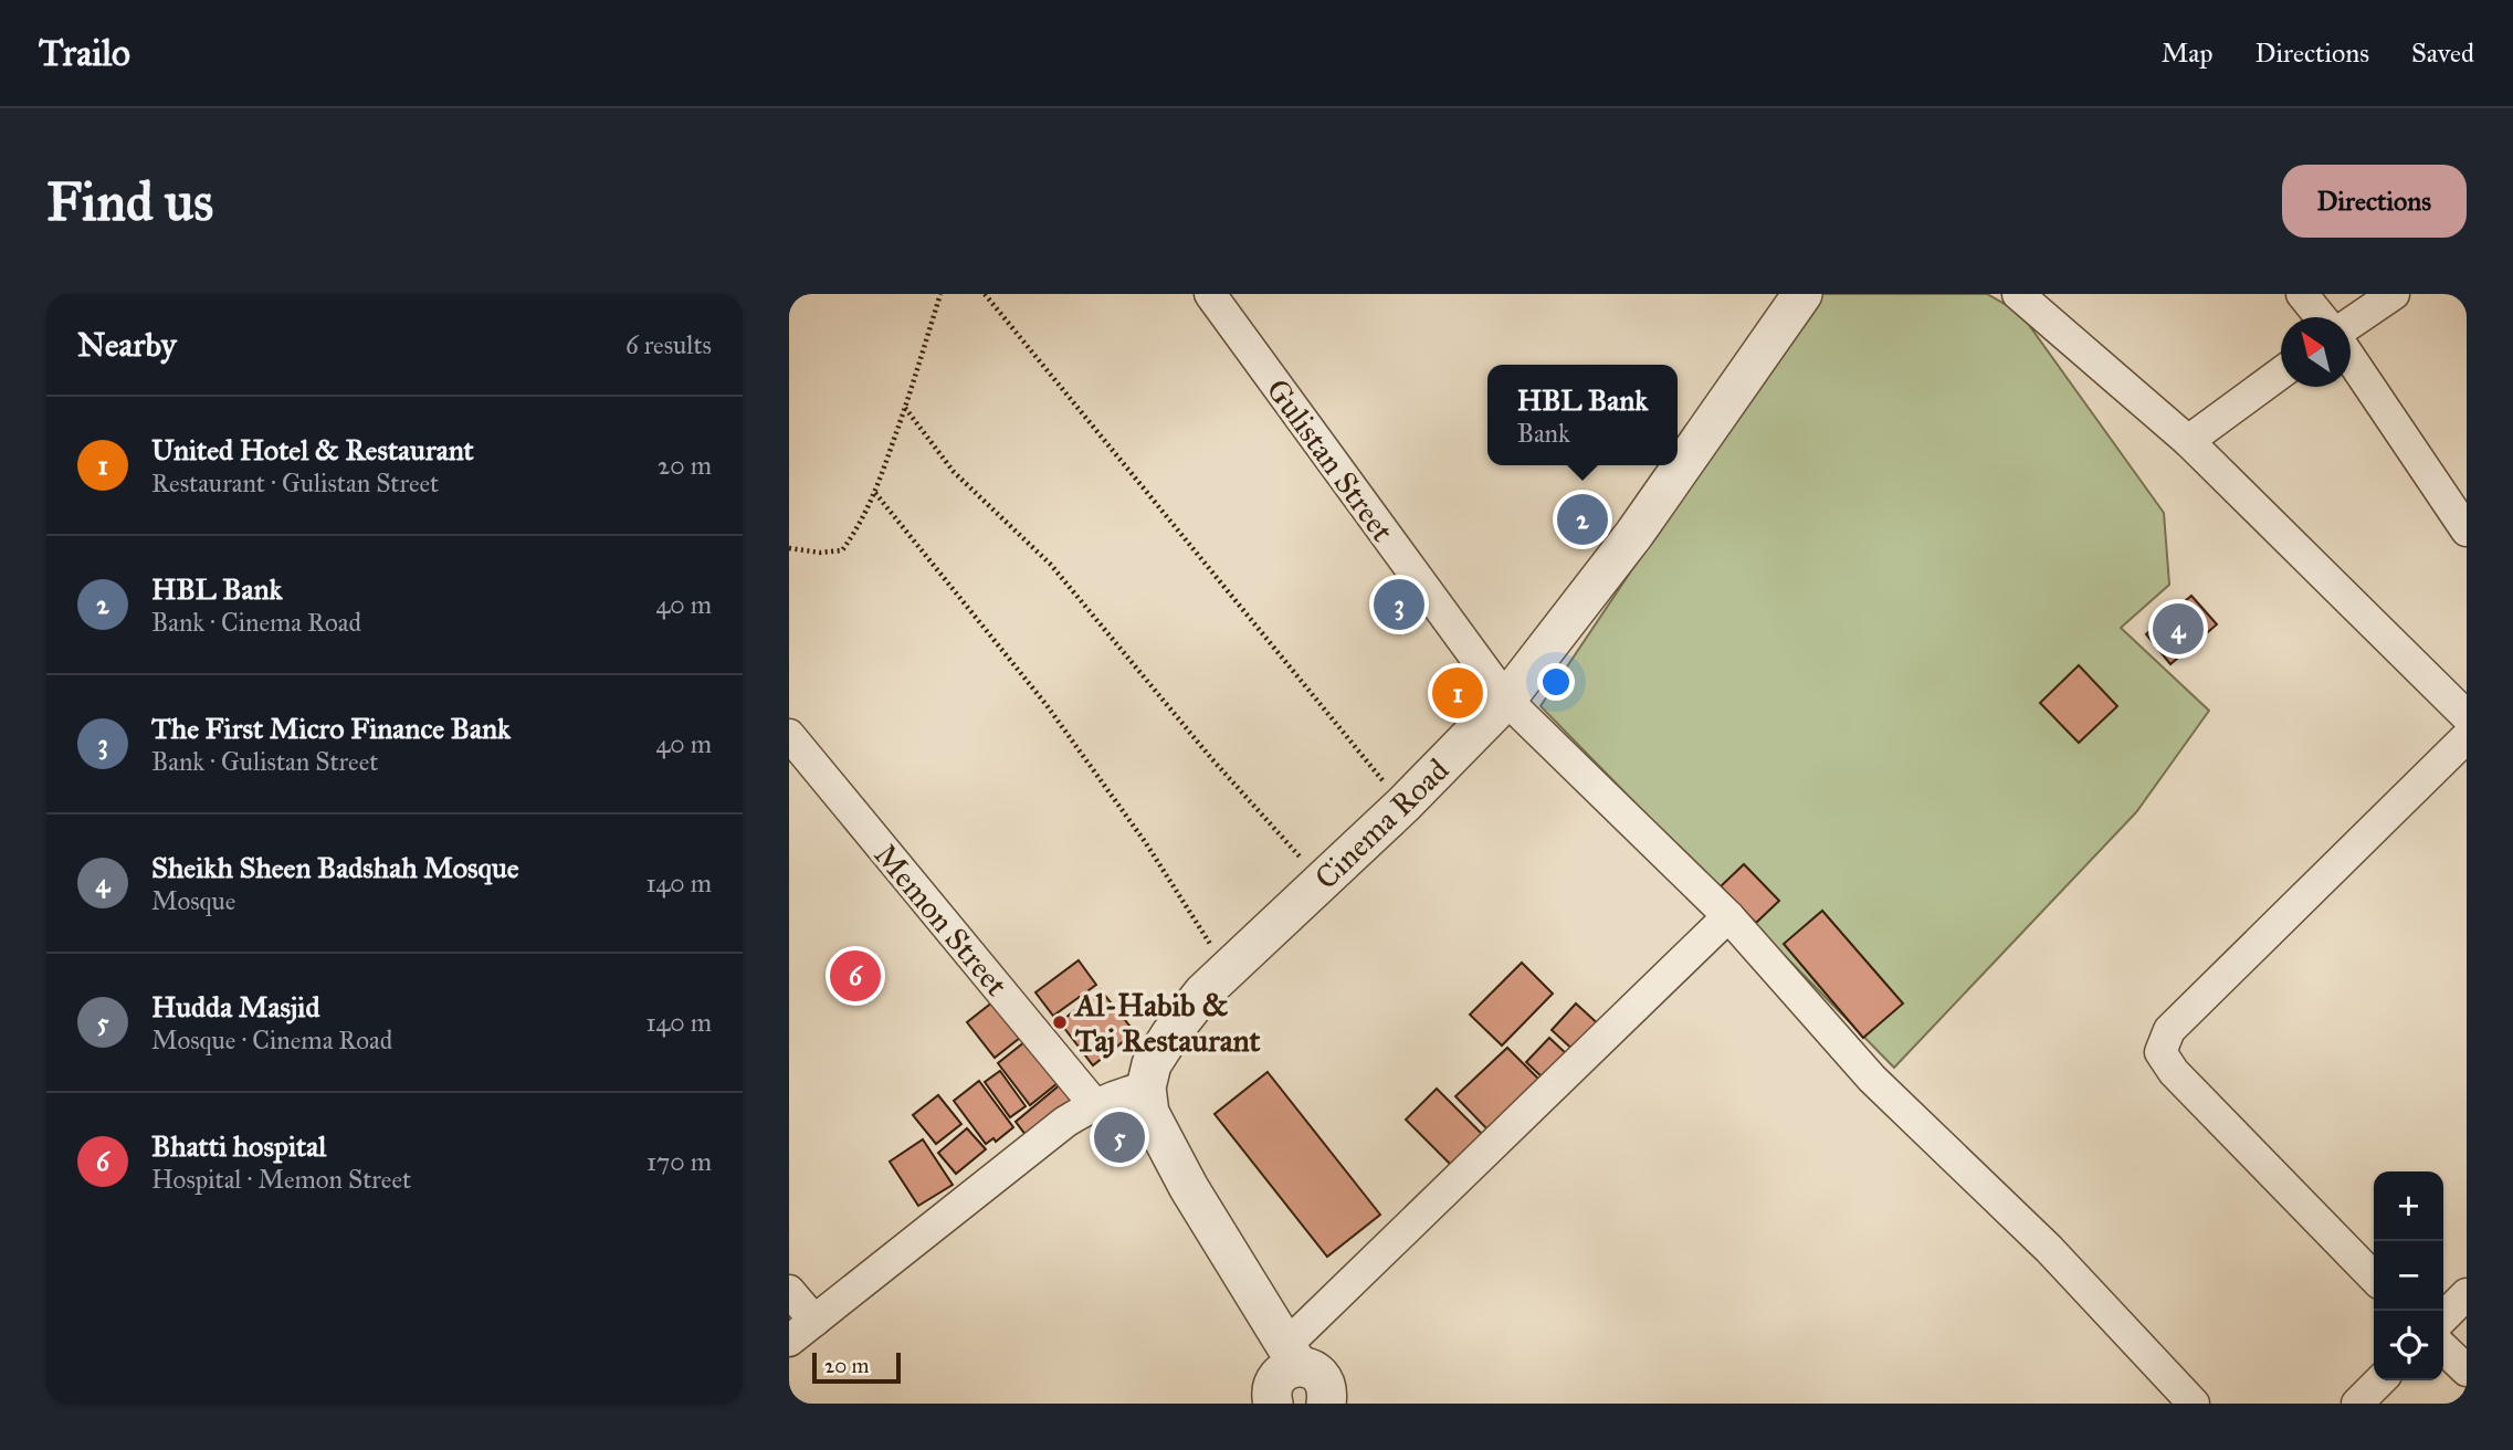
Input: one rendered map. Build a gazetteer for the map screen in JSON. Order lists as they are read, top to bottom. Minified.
{"streets":{"street":["Gulistan Street","Cinema Road","Memon Street"]},"crossings":[["Gulistan Street","Cinema Road"]],"places":["Al-Habib & Taj Restaurant"],"scale_bar":"20 m","north":"top left","page":{"header":"Trailo","nav":["Map","Directions","Saved"],"buttons":"Directions","title":"Find us","heading":["Nearby","6 results"],"popup":["HBL Bank","Bank"],"list":[{"mark":"1","name":"United Hotel & Restaurant","note":"Restaurant · Gulistan Street","value":"20 m"},{"mark":"2","name":"HBL Bank","note":"Bank · Cinema Road","value":"40 m"},{"mark":"3","name":"The First Micro Finance Bank","note":"Bank · Gulistan Street","value":"40 m"},{"mark":"4","name":"Sheikh Sheen Badshah Mosque","note":"Mosque","value":"140 m"},{"mark":"5","name":"Hudda Masjid","note":"Mosque · Cinema Road","value":"140 m"},{"mark":"6","name":"Bhatti hospital","note":"Hospital · Memon Street","value":"170 m"}],"pins":["2","3","4","1","6","5"],"map_buttons":["+","−"],"scale":"20 m"}}
